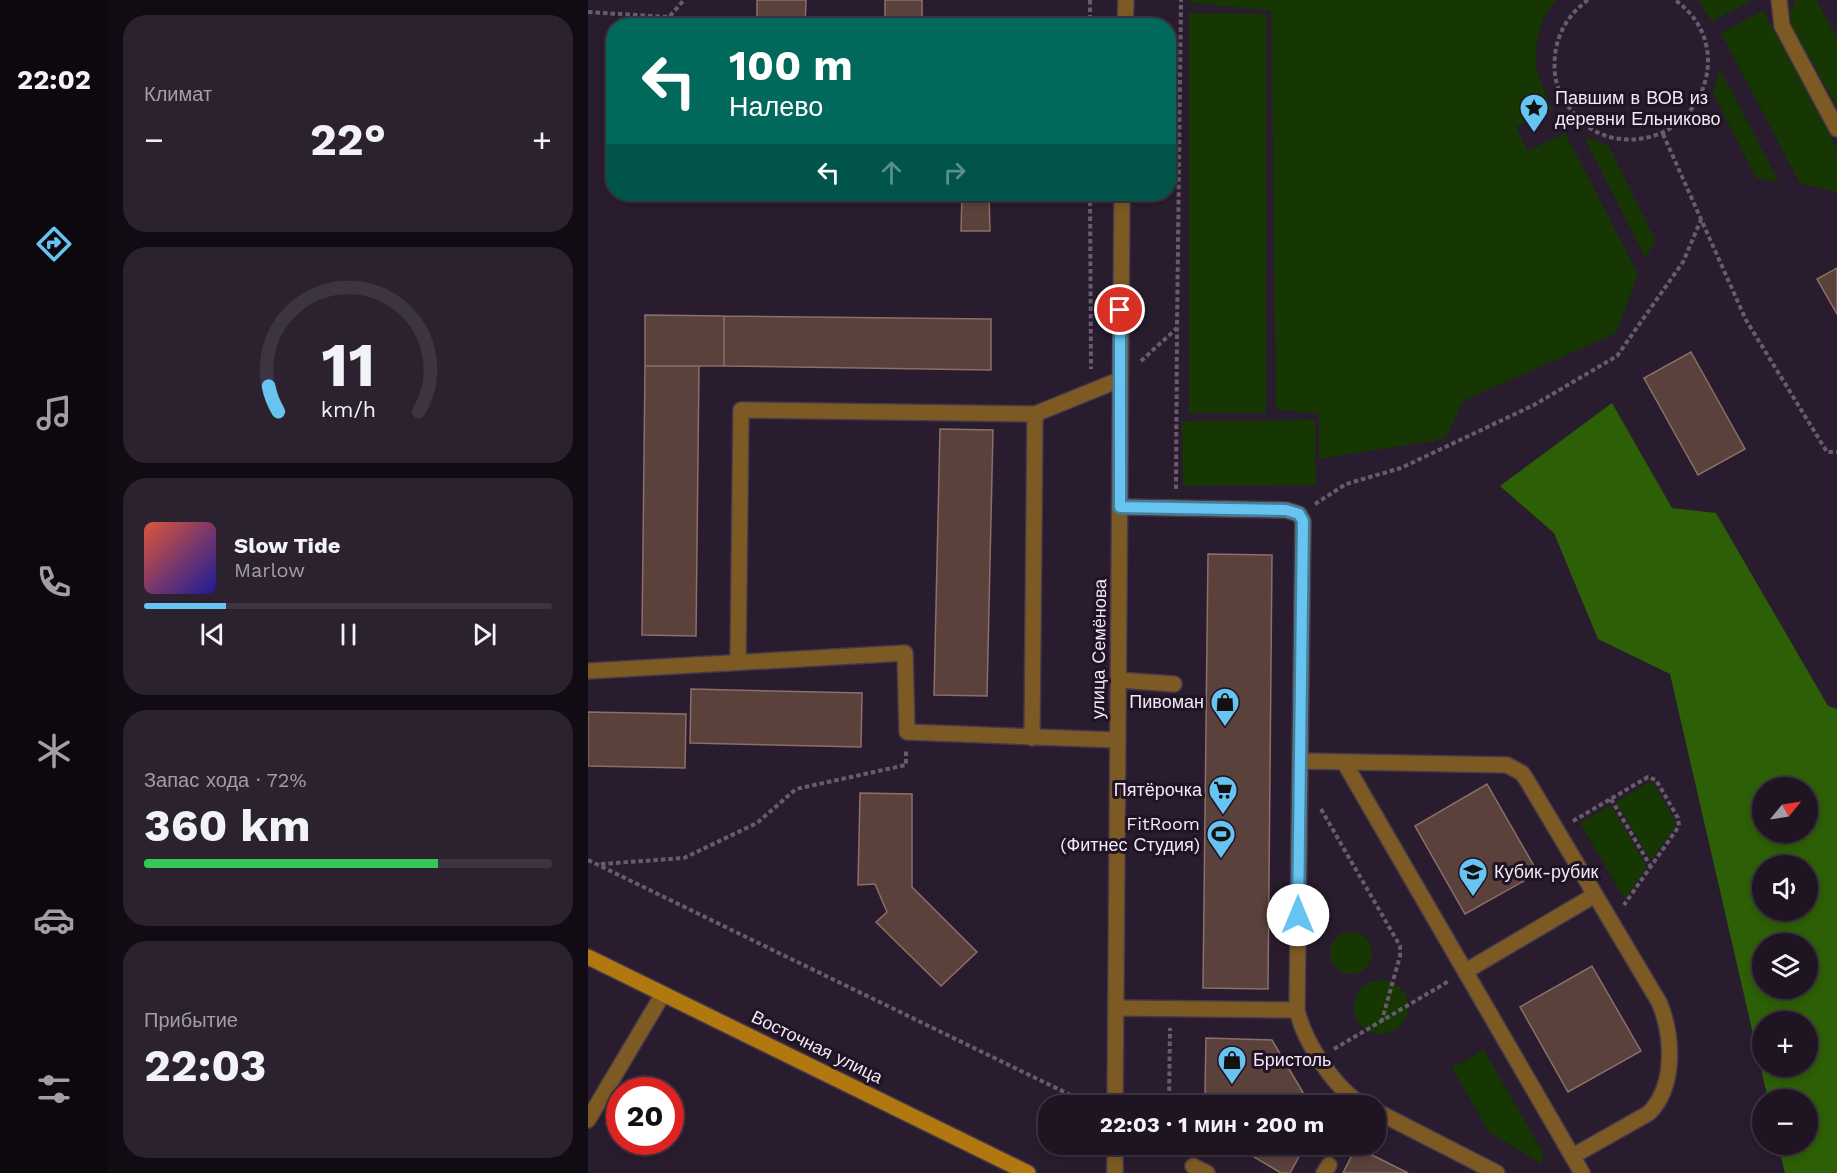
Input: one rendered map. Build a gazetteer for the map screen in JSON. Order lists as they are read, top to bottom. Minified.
{"streets":{"main road":["Восточная улица"],"street":["улица Семёнова"]},"places":{"place":["Павшим в ВОВ из деревни Ельниково"],"shop":["Пивоман","Бристоль"],"supermarket":["Пятёрочка"],"sports":["FitRoom (Фитнес Студия)"],"school or university":["Кубик-рубик"]},"north":"top right","page":{"tabs":"22:02","tile":["Климат",["Запас хода · 72%","360 km"],["Прибытие","22:03"]],"turn":["100 m","Налево"],"heat":["−","22°","+"],"song":["Slow Tide","Marlow"],"map_buttons":["+","−"],"limit":"20","trip":"22:03 · 1 мин · 200 m","gauge":["11","km/h"]}}
